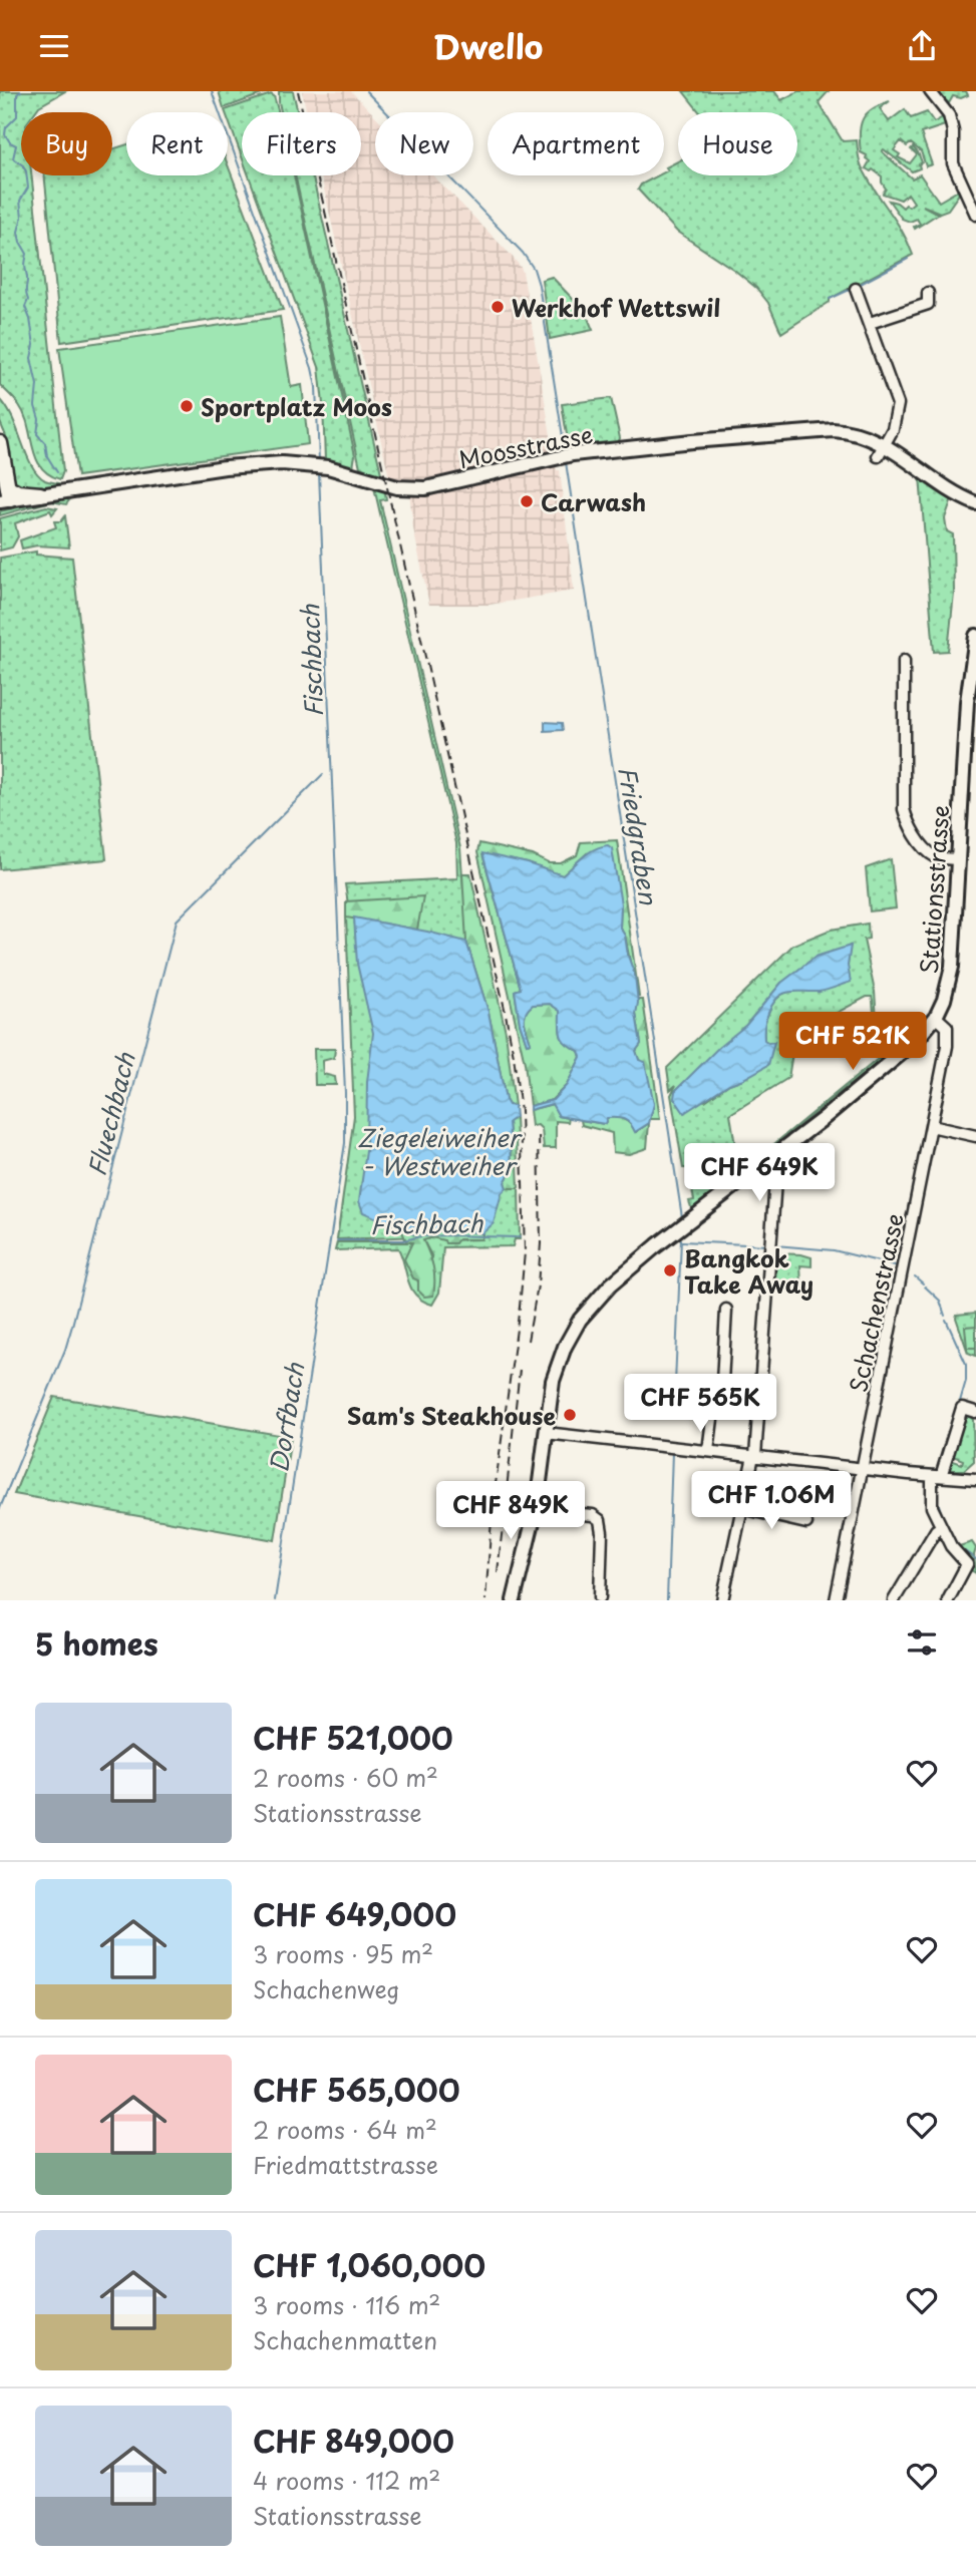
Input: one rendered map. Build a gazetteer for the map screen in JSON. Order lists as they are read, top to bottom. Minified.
{"streets":{"main road":["Moosstrasse","Stationsstrasse"],"street":["Schachenstrasse"]},"crossings":[["Stationsstrasse","Schachenstrasse"]],"water":["Fischbach","Friedgraben","Fluechbach","Ziegeleiweiher - Westweiher","Dorfbach"],"places":["Werkhof Wettswil","Sportplatz Moos","Carwash","Bangkok Take Away","Sam's Steakhouse"],"page":{"header":"Dwello","chip":["Buy","Rent","Filters","New","Apartment","House"],"price":["CHF 521K","CHF 649K","CHF 565K","CHF 1.06M","CHF 849K"],"heading":"5 homes","list":[{"name":"CHF 521,000","note":"2 rooms · 60 m² · Stationsstrasse"},{"name":"CHF 649,000","note":"3 rooms · 95 m² · Schachenweg"},{"name":"CHF 565,000","note":"2 rooms · 64 m² · Friedmattstrasse"},{"name":"CHF 1,060,000","note":"3 rooms · 116 m² · Schachenmatten"},{"name":"CHF 849,000","note":"4 rooms · 112 m² · Stationsstrasse"}]}}
